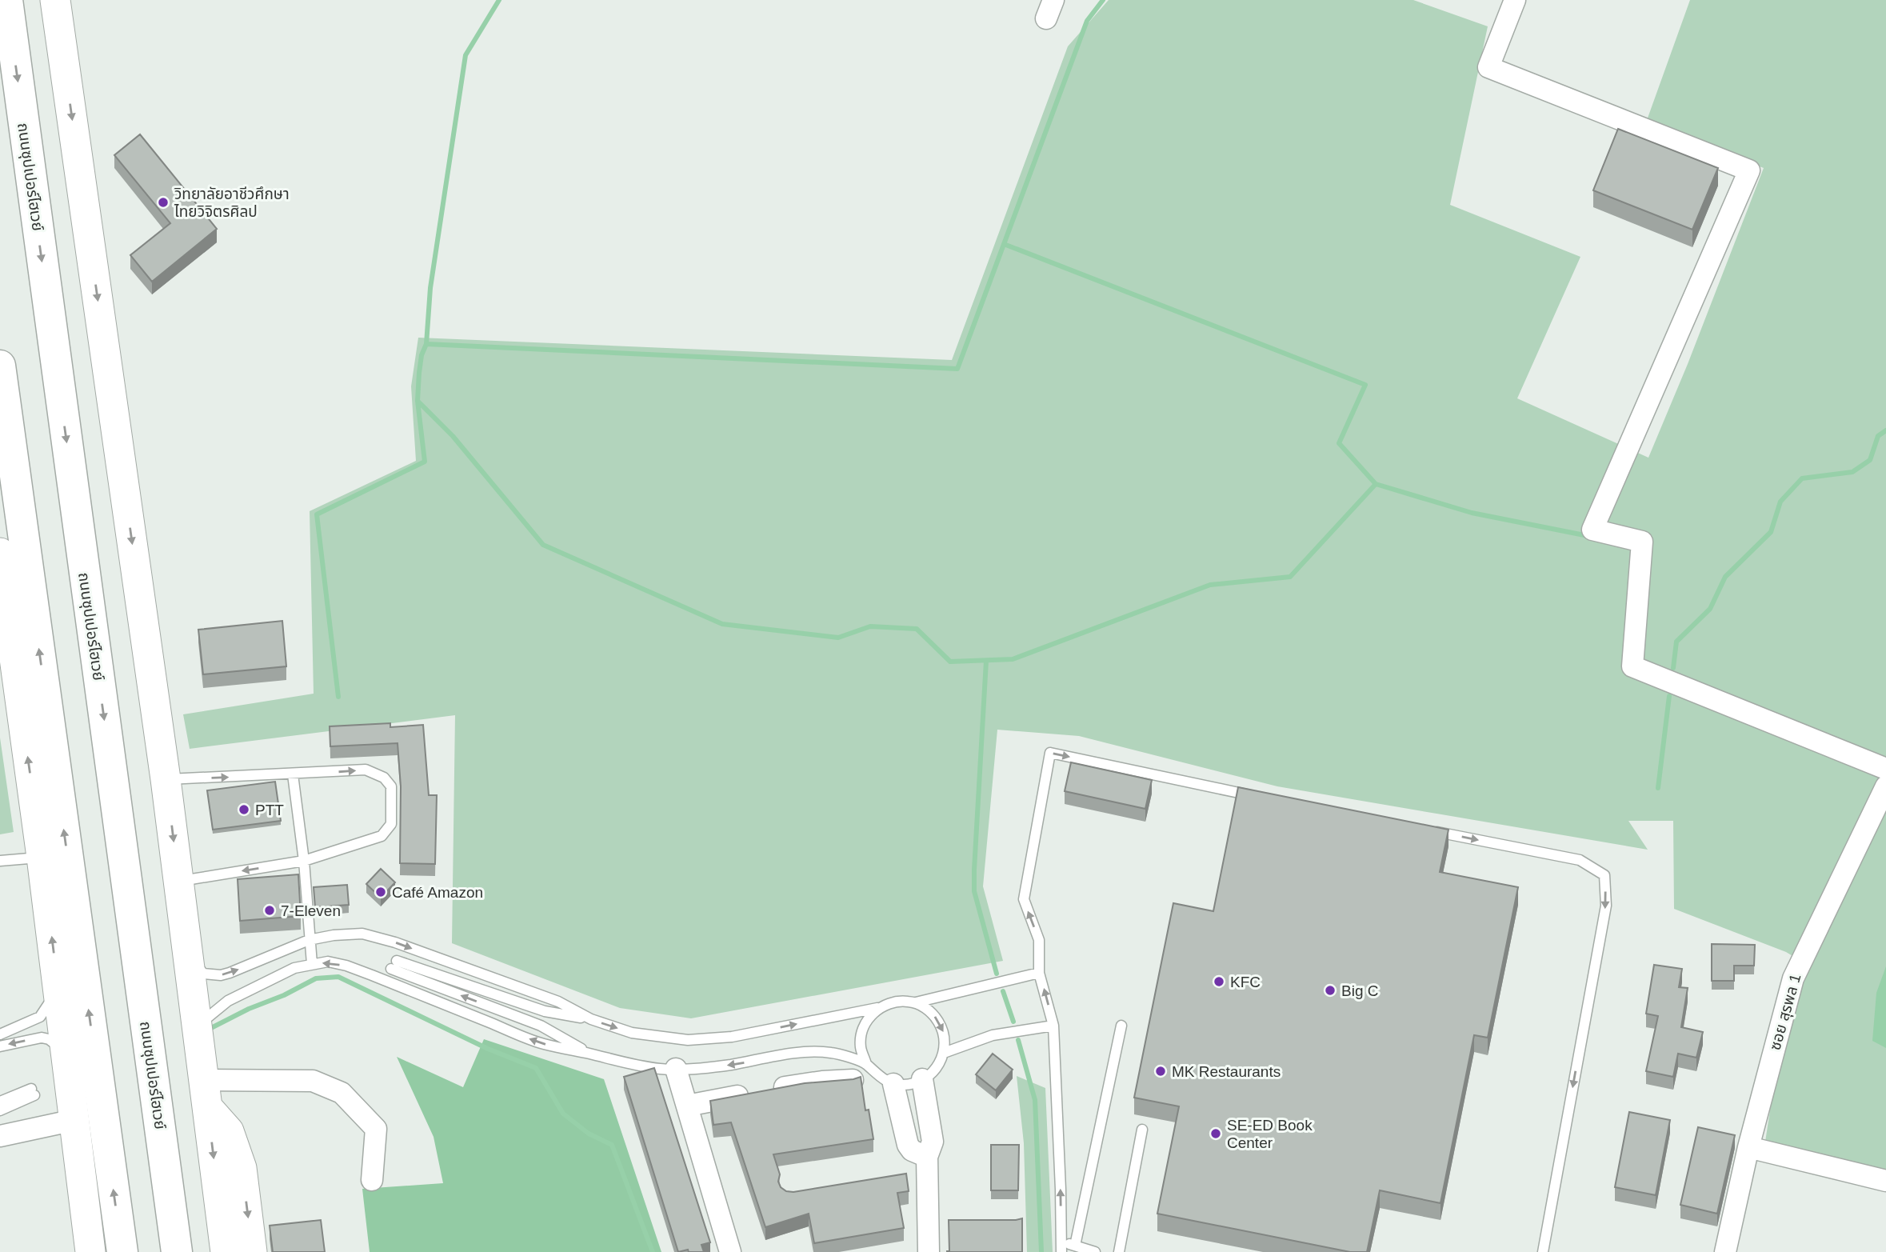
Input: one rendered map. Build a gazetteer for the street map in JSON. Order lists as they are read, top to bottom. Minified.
{"streets":{"highway":["ถนนซุปเปอร์ไฮเวย์"],"street":["ซอย สุรพล 1"]},"places":["วิทยาลัยอาชีวศึกษา ไทยวิจิตรศิลป","PTT","Café Amazon","7-Eleven","KFC","Big C","MK Restaurants","SE-ED Book Center"]}
